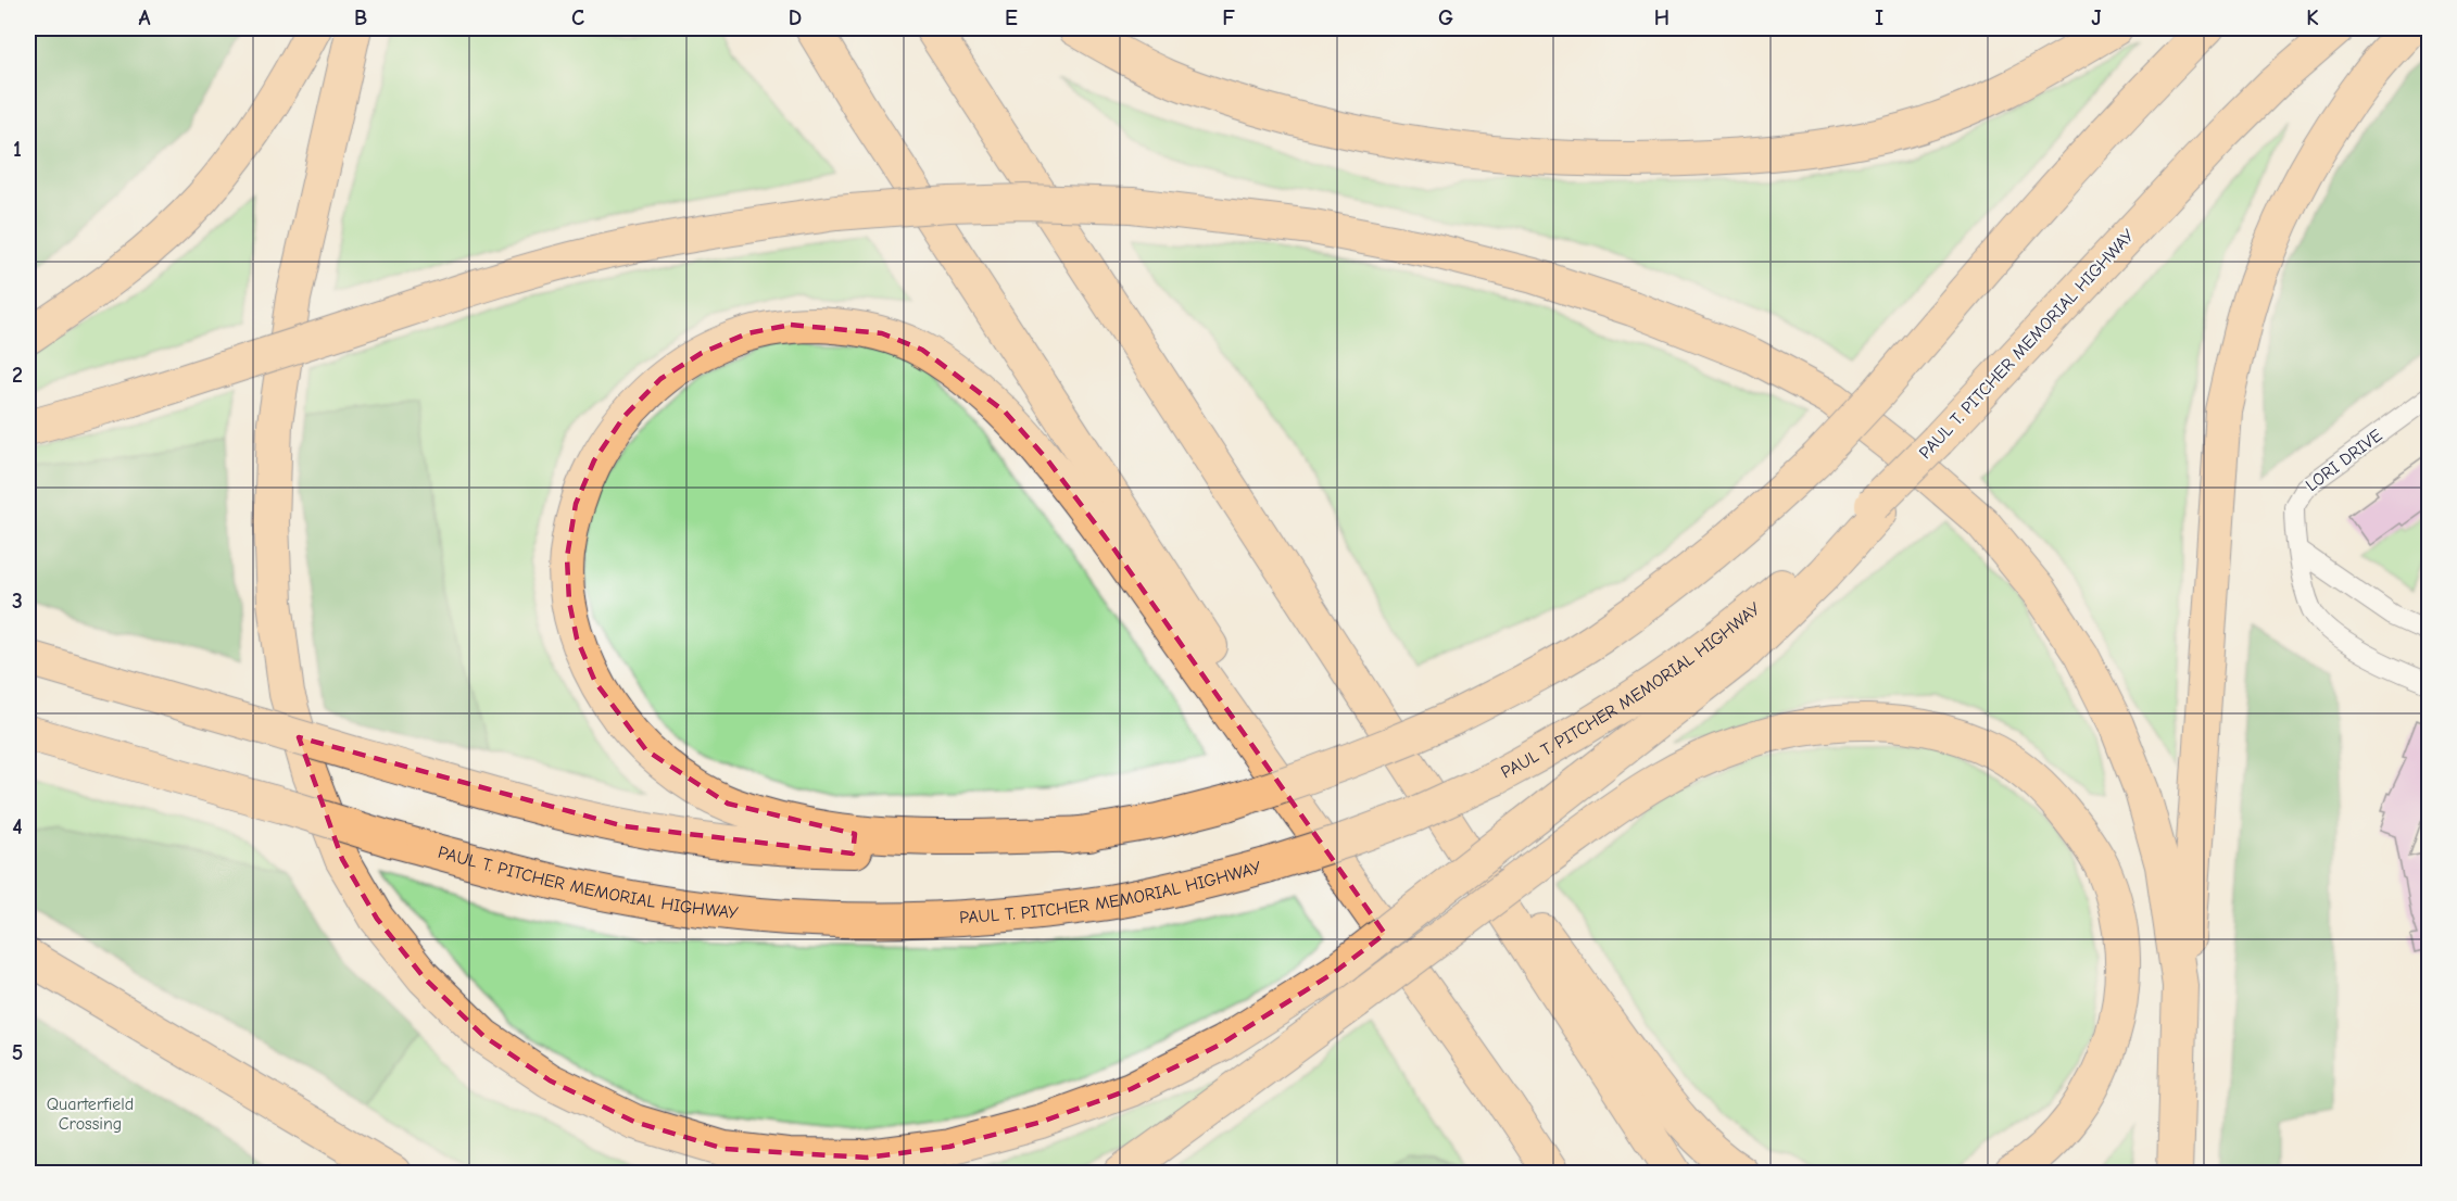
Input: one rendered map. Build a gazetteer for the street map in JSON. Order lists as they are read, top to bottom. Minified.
{"streets":{"highway":["PAUL T. PITCHER MEMORIAL HIGHWAY"],"street":["LORI DRIVE"]},"parks":["Quarterfield Crossing"],"grid":{"columns":["A","B","C","D","E","F","G","H","I","J","K"],"rows":["1","2","3","4","5"]}}
